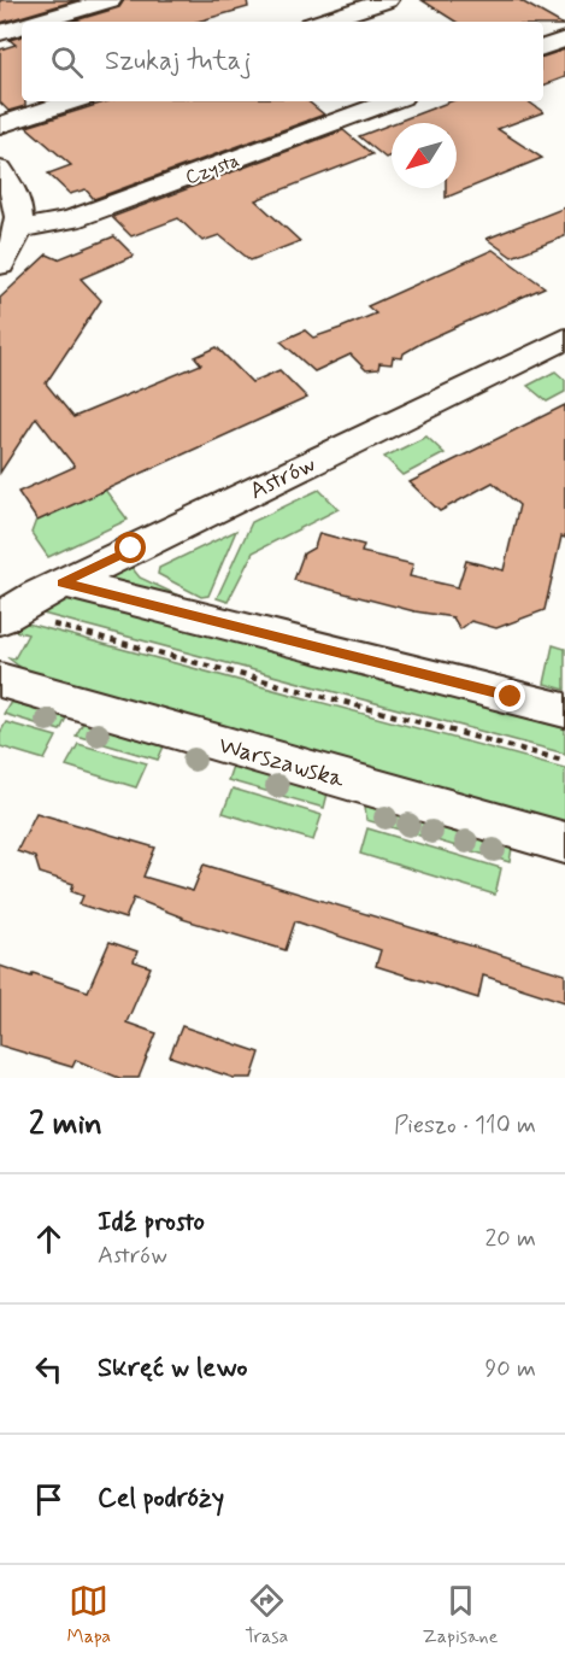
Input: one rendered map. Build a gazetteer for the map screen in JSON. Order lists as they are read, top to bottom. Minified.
{"streets":{"street":["Czysta","Astrów","Warszawska"]},"north":"bottom left","page":{"search":"Szukaj tutaj","heading":["2 min","Pieszo · 110 m"],"list":[["Idź prosto","Astrów","20 m"],["Skręć w lewo","90 m"],"Cel podróży"],"nav":["Mapa","Trasa","Zapisane"]}}
